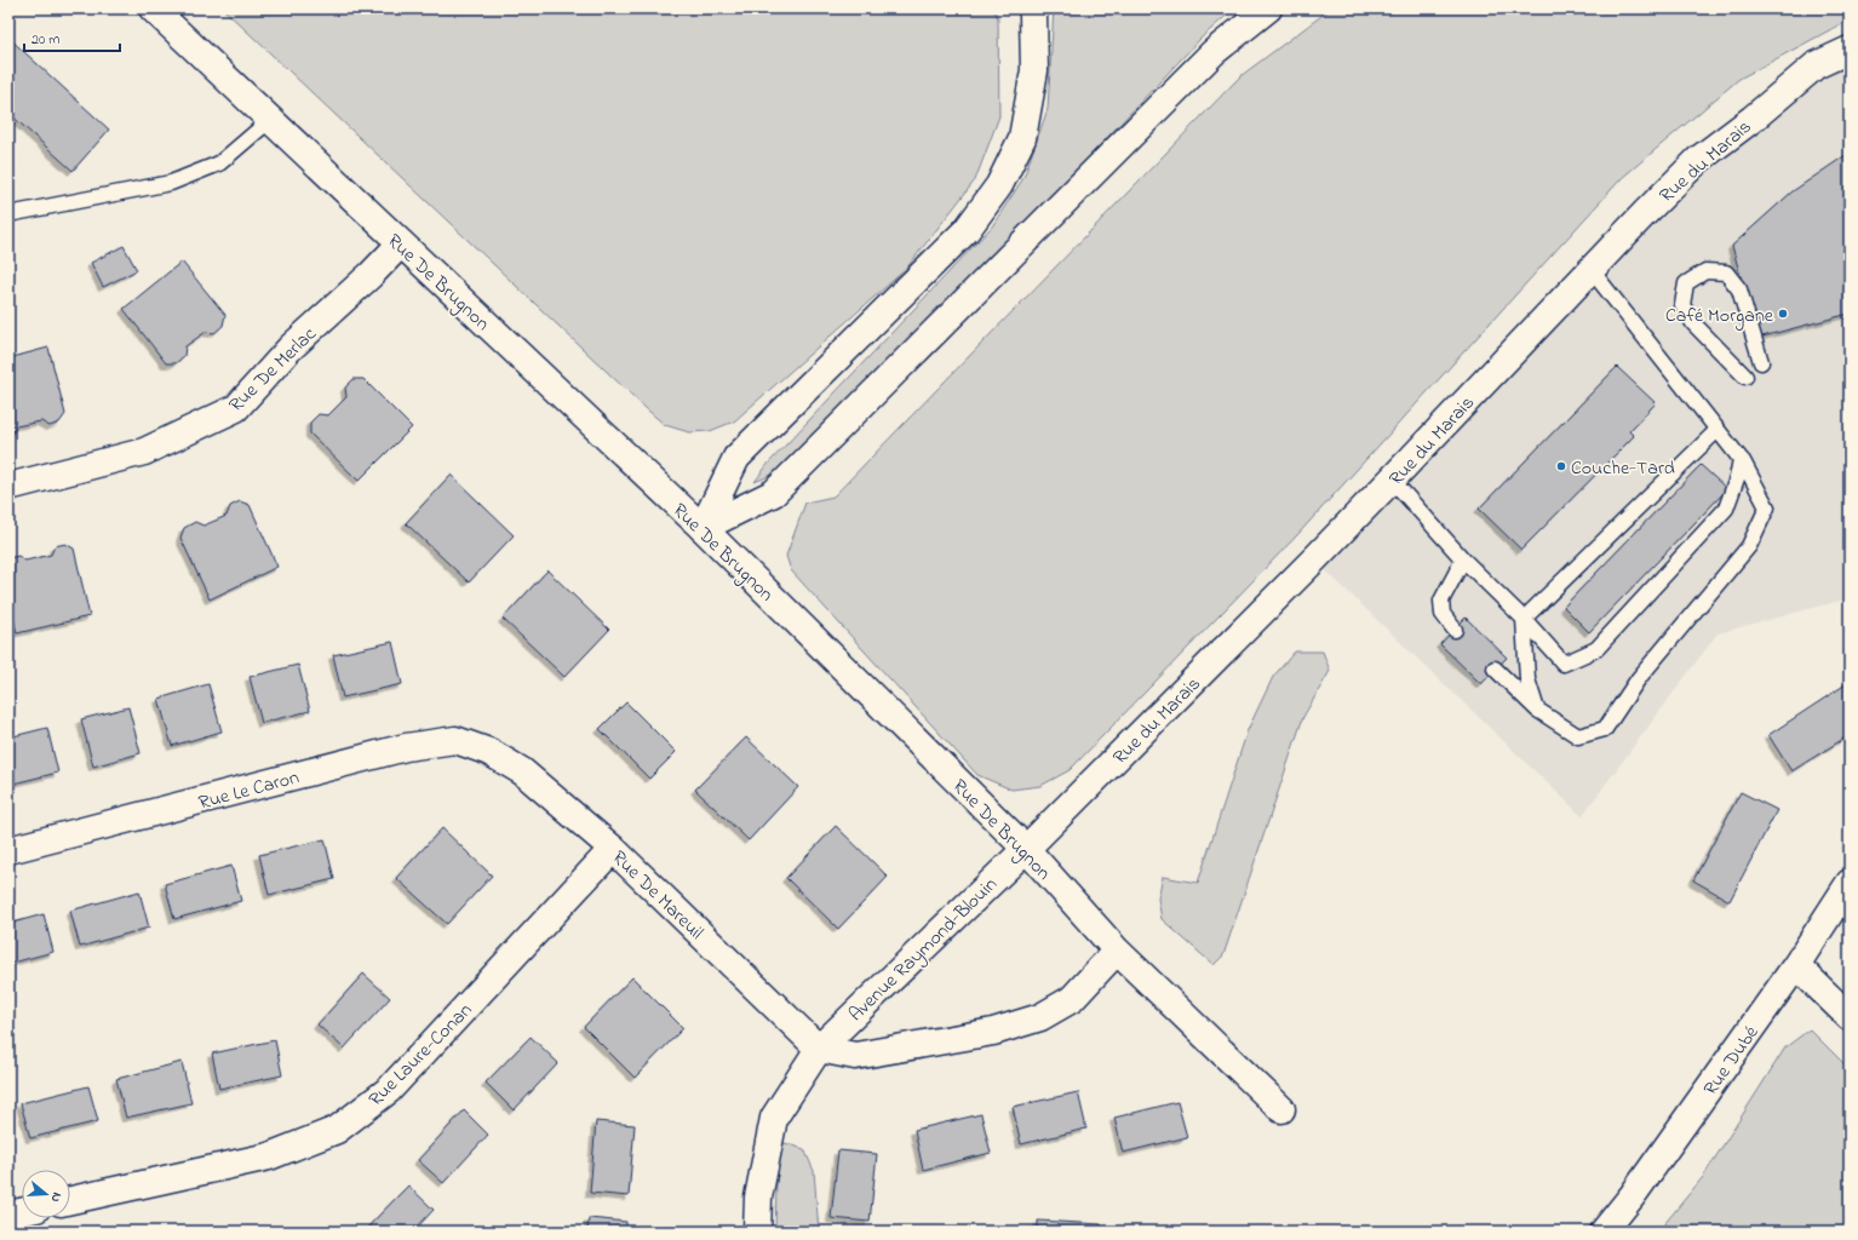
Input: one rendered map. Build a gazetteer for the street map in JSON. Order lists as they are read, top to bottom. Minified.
{"streets":{"main road":["Rue du Marais","Rue De Brugnon","Rue De Merlac","Rue Le Caron","Rue De Mareuil","Avenue Raymond-Blouin","Rue Laure-Conan","Rue Dubé"]},"crossings":[["Rue du Marais","Rue De Brugnon"],["Rue du Marais","Avenue Raymond-Blouin"],["Rue De Brugnon","Rue De Merlac"],["Rue De Brugnon","Avenue Raymond-Blouin"],["Rue Le Caron","Rue De Mareuil"],["Rue De Mareuil","Avenue Raymond-Blouin"],["Rue De Mareuil","Rue Laure-Conan"]],"places":["Café Morgane","Couche-Tard"],"scale_bar":"20 m","north":"right"}
